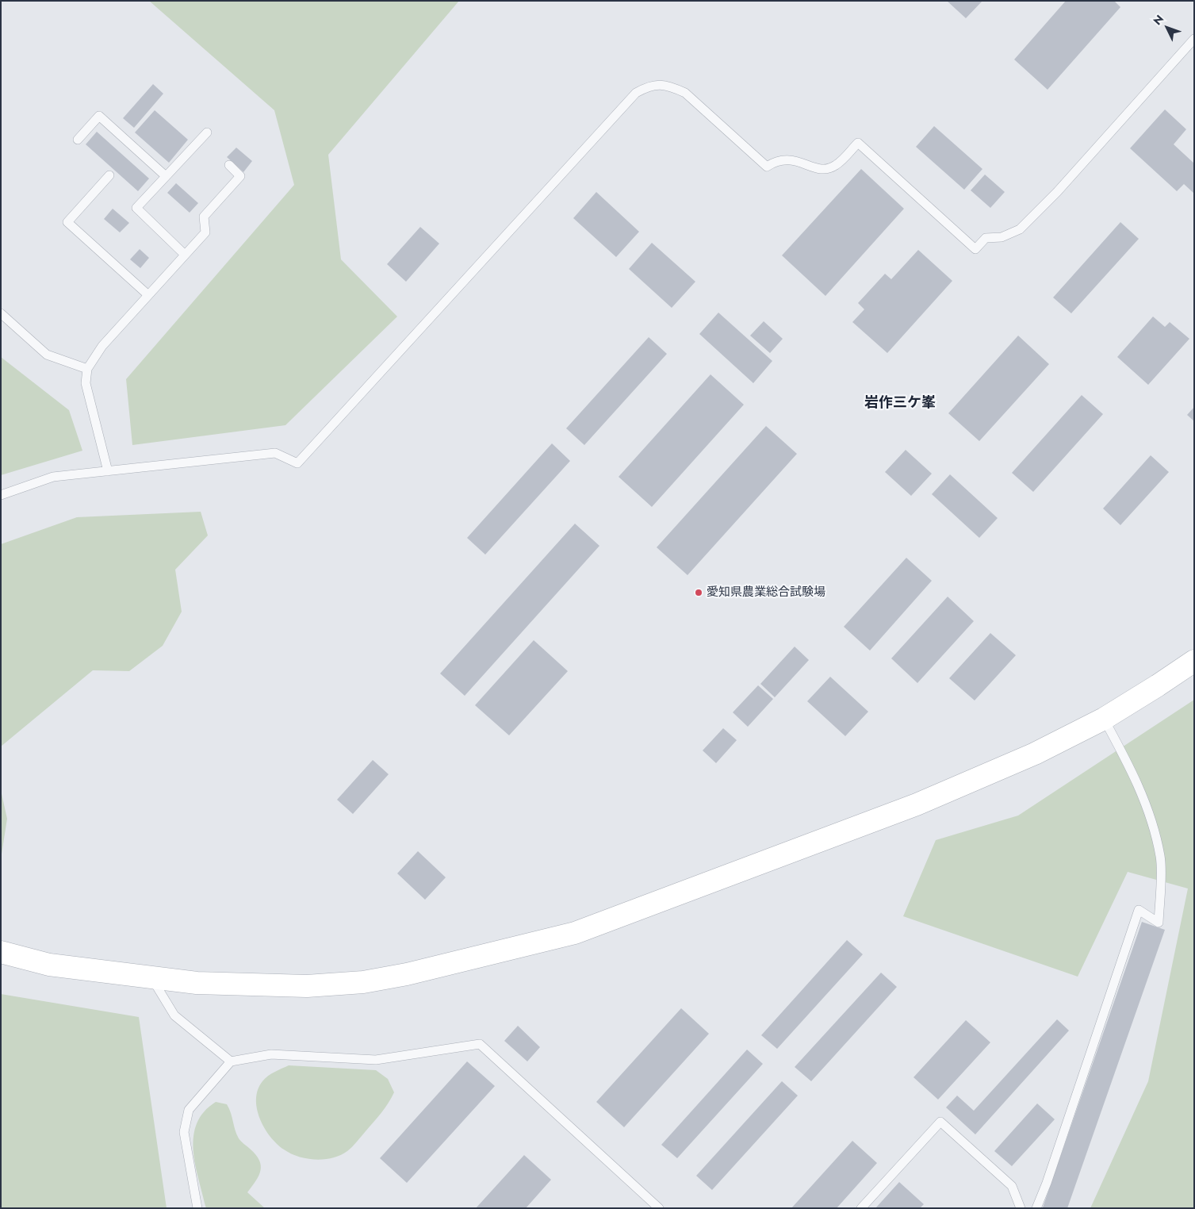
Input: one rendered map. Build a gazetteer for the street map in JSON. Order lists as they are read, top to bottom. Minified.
{"districts":["岩作三ケ峯"],"places":["愛知県農業総合試験場"],"north":"top left"}
